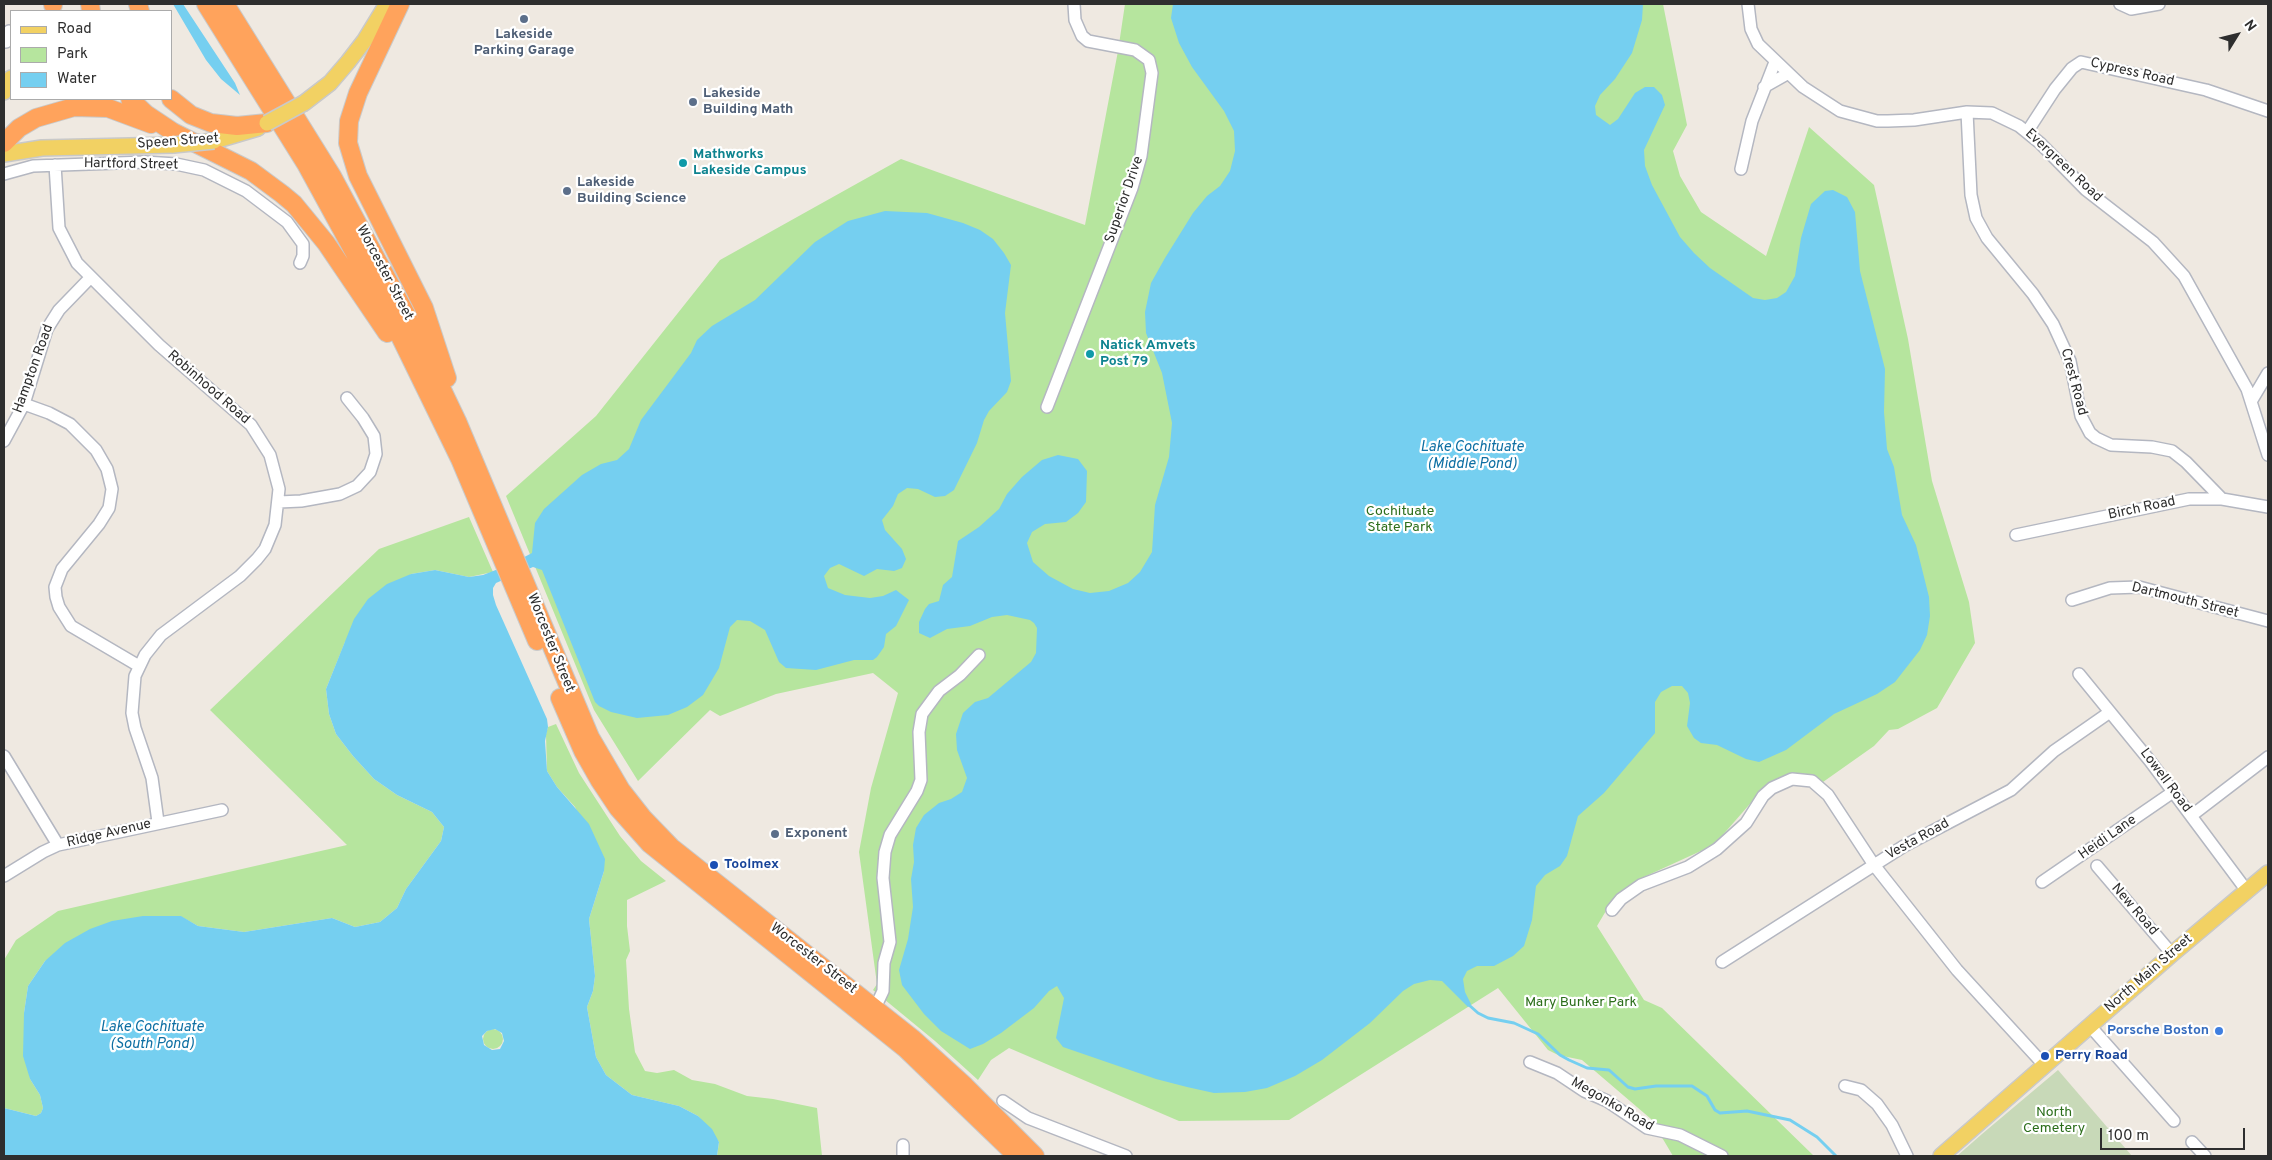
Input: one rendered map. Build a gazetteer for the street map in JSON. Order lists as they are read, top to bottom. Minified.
{"streets":{"highway":["Worcester Street"],"main road":["Speen Street","North Main Street"],"street":["Cypress Road","Hartford Street","Evergreen Road","Superior Drive","Hampton Road","Crest Road","Robinhood Road","Birch Road","Dartmouth Street","Lowell Road","Ridge Avenue","Heidi Lane","Vesta Road","New Road","Megonko Road"]},"crossings":[["Cypress Road","Evergreen Road"],["Hartford Street","Robinhood Road"],["Evergreen Road","Crest Road"],["Hampton Road","Robinhood Road"],["Crest Road","Birch Road"],["Robinhood Road","Ridge Avenue"],["Lowell Road","Heidi Lane"],["Lowell Road","Vesta Road"],["Lowell Road","North Main Street"],["New Road","North Main Street"]],"water":["Lake Cochituate (Middle Pond)","Lake Cochituate (South Pond)"],"parks":["Cochituate State Park","Mary Bunker Park","North Cemetery"],"places":["Lakeside Parking Garage","Lakeside Building Math","Mathworks Lakeside Campus","Lakeside Building Science","Natick Amvets Post 79","Exponent","Toolmex","Porsche Boston","Perry Road"],"legend":["Road","Park","Water"],"scale_bar":"100 m","north":"top right"}
